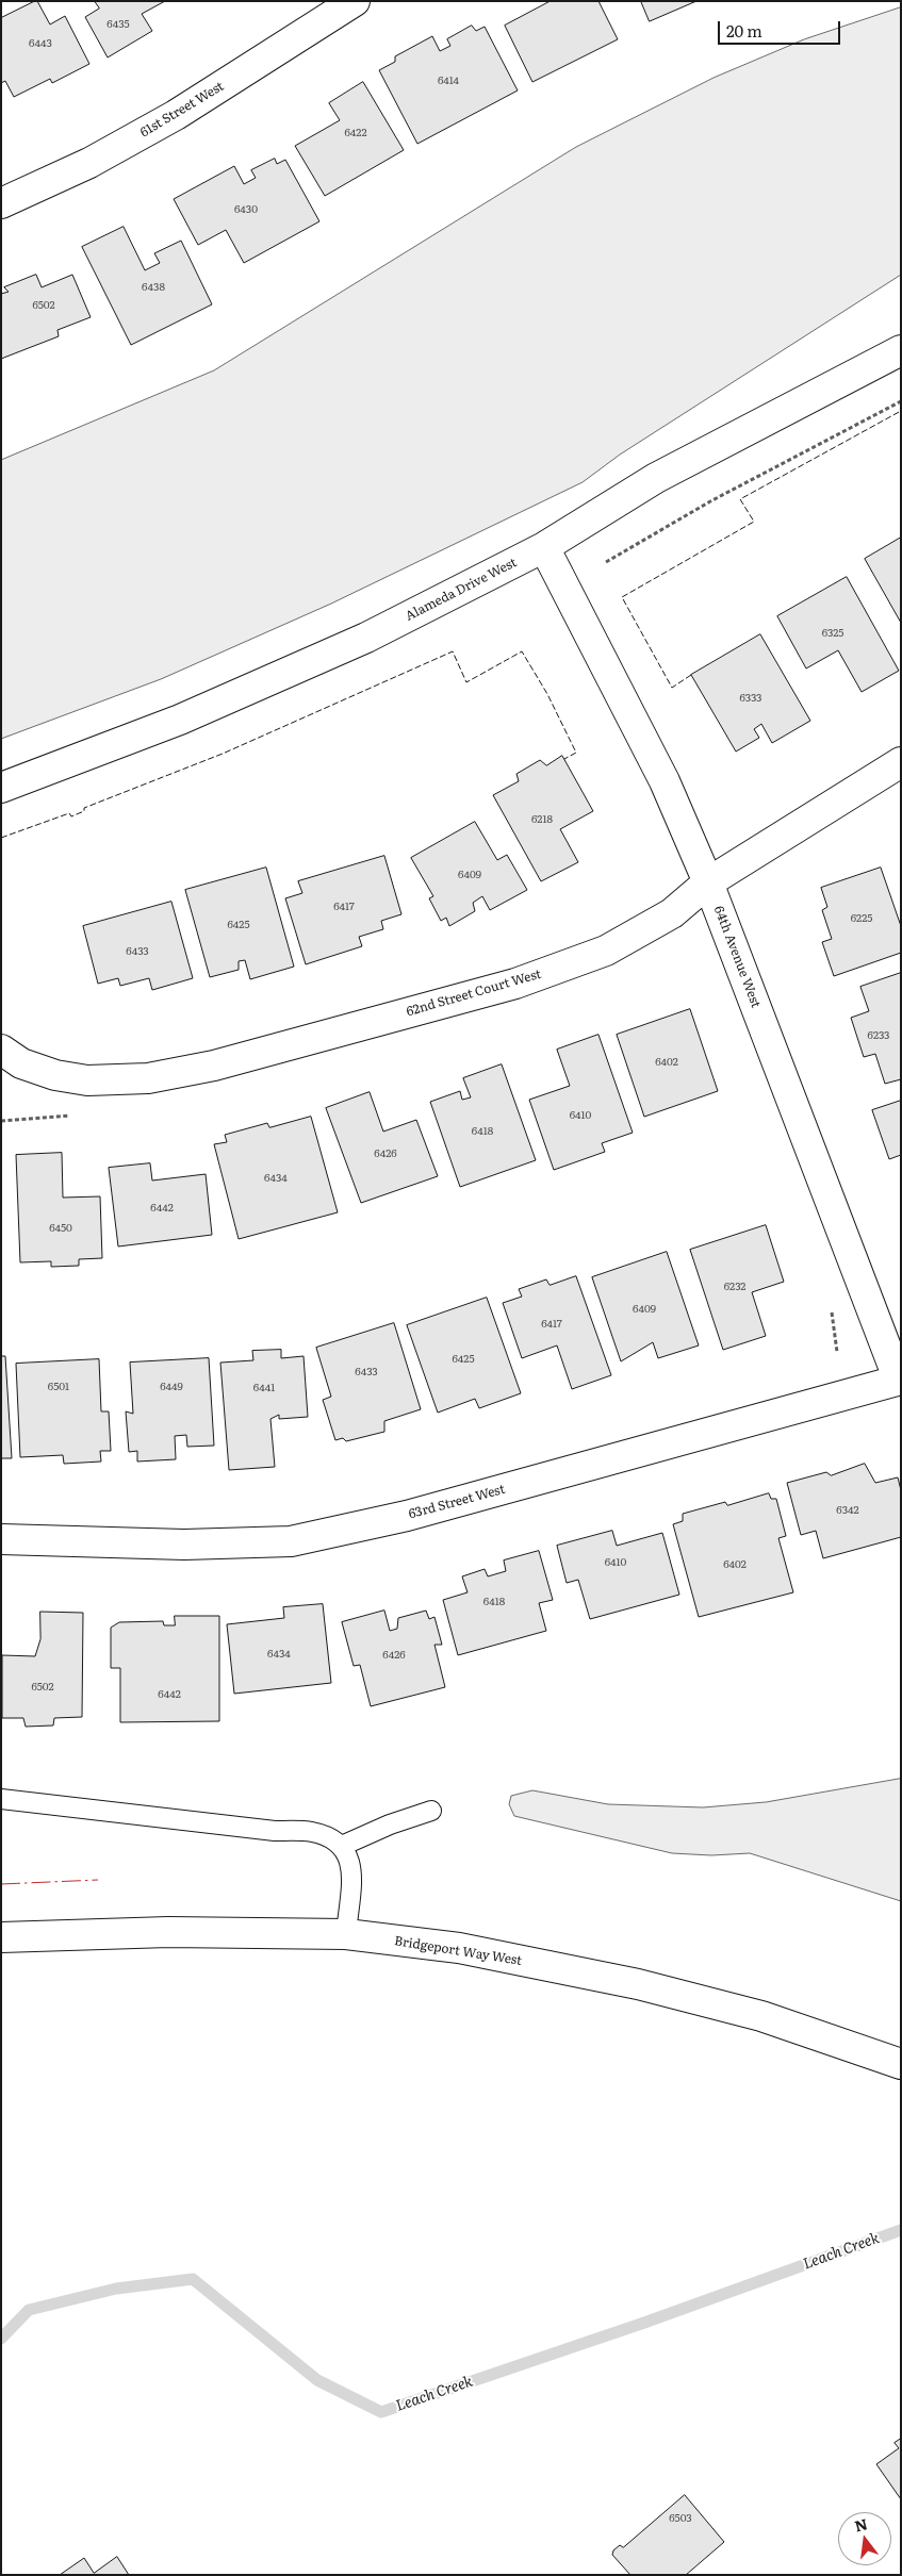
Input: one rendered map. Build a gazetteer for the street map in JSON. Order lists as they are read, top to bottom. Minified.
{"streets":{"street":["61st Street West","Alameda Drive West","64th Avenue West","62nd Street Court West","63rd Street West","Bridgeport Way West"]},"crossings":[["Alameda Drive West","64th Avenue West"],["64th Avenue West","62nd Street Court West"],["64th Avenue West","63rd Street West"]],"water":["Leach Creek"],"house_numbers":["6435","6443","6414","6422","6430","6438","6502","6325","6333","6218","6409","6417","6225","6425","6433","6233","6402","6410","6418","6426","6434","6442","6450","6232","6409","6417","6425","6433","6501","6449","6441","6342","6410","6402","6418","6434","6426","6502","6442","6503"],"scale_bar":"20 m","north":"top"}
